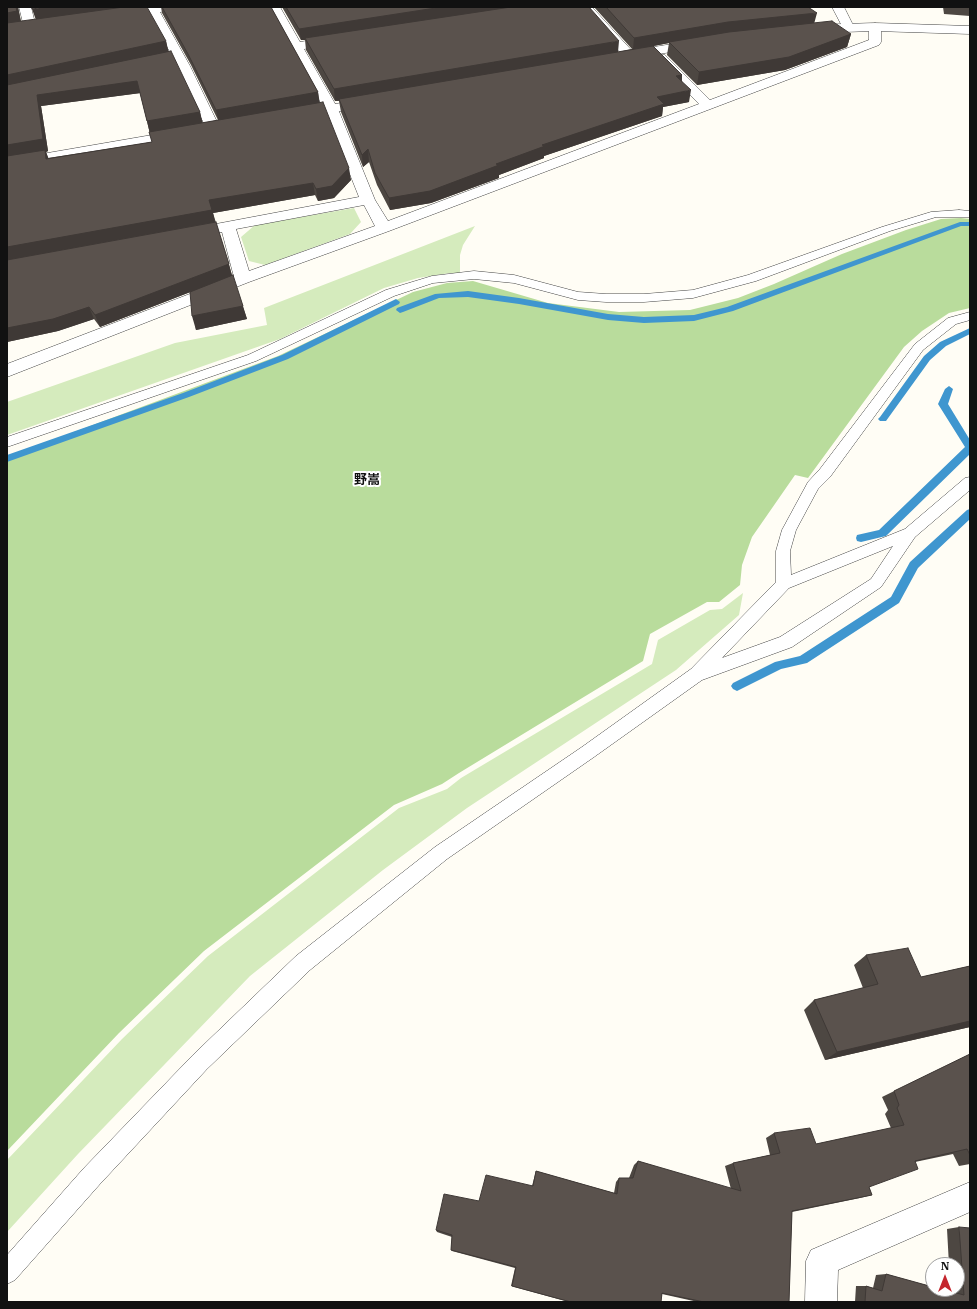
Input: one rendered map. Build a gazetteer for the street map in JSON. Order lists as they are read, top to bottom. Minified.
{"districts":["野嵩"],"north":"top"}
